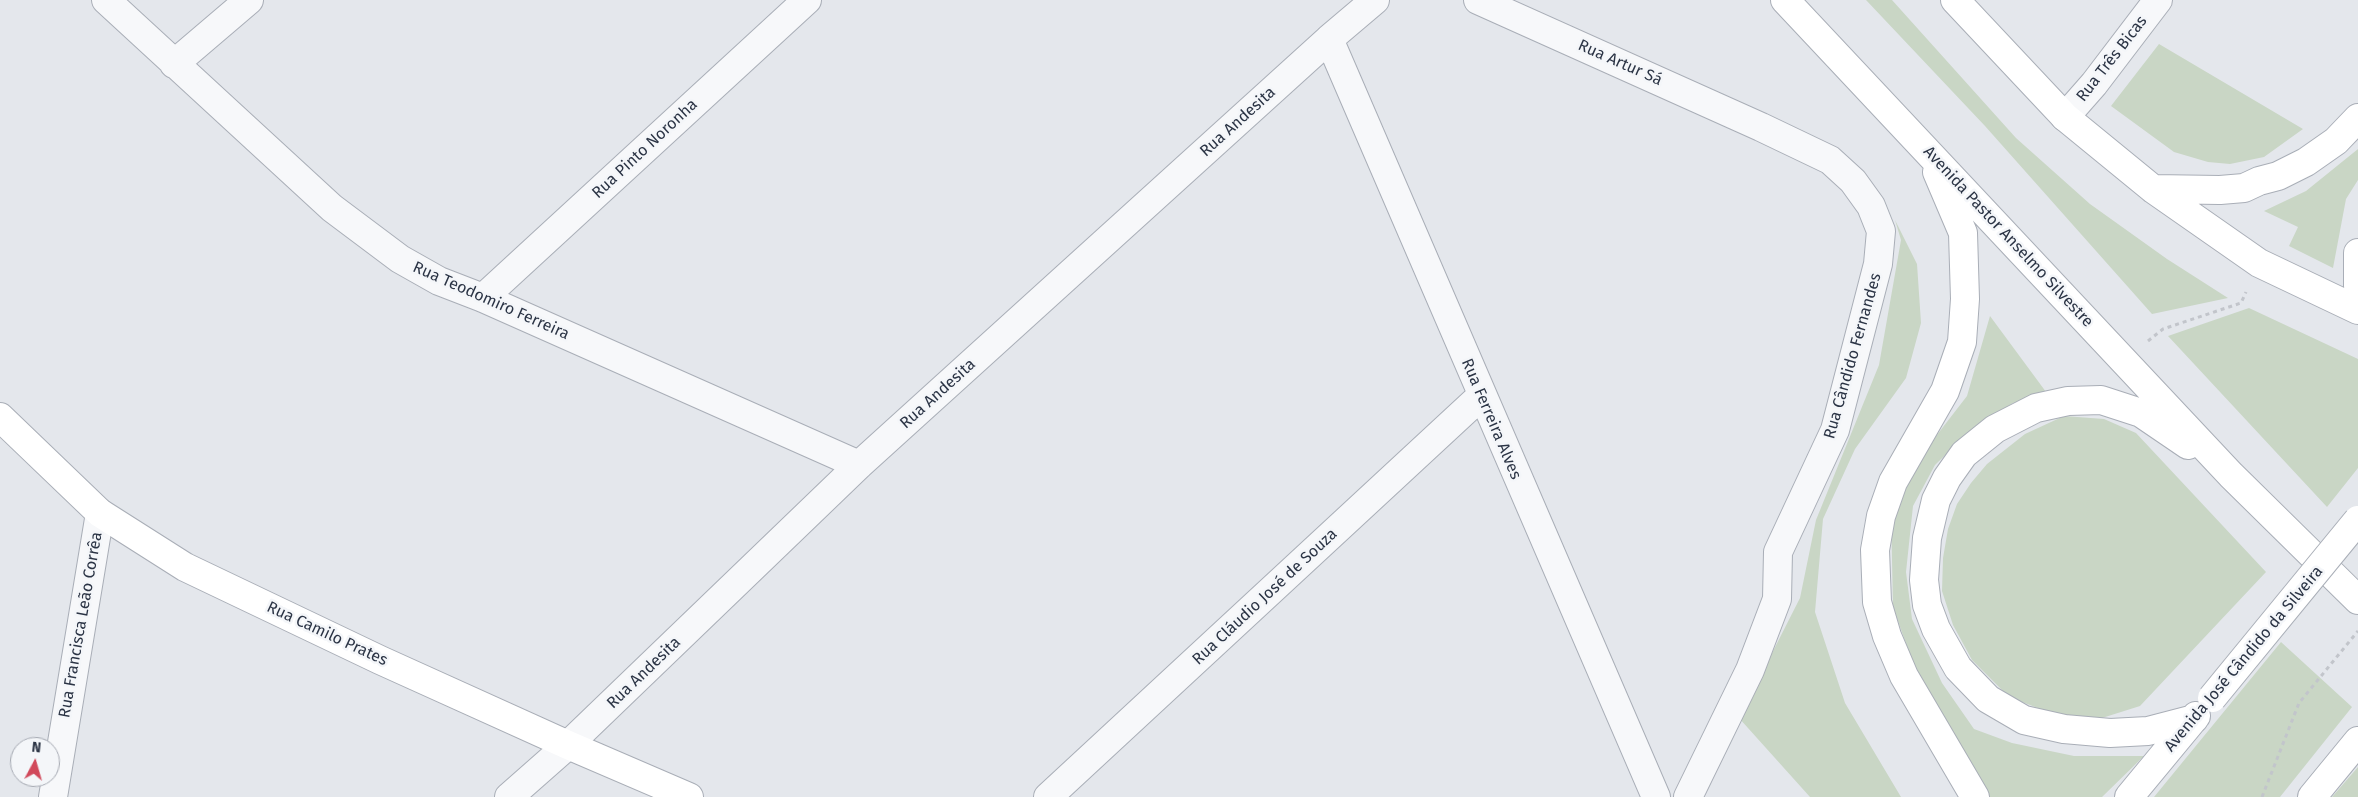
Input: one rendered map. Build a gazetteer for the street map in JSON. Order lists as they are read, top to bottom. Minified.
{"streets":{"main road":["Avenida Pastor Anselmo Silvestre","Rua Camilo Prates","Avenida José Cândido da Silveira"],"street":["Rua Três Bicas","Rua Artur Sá","Rua Andesita","Rua Pinto Noronha","Rua Teodomiro Ferreira","Rua Cândido Fernandes","Rua Ferreira Alves","Rua Cláudio José de Souza","Rua Francisca Leão Corrêa"]},"crossings":[["Rua Artur Sá","Rua Cândido Fernandes"],["Rua Andesita","Rua Teodomiro Ferreira"],["Rua Andesita","Rua Ferreira Alves"],["Rua Andesita","Rua Camilo Prates"],["Rua Pinto Noronha","Rua Teodomiro Ferreira"],["Rua Ferreira Alves","Rua Cláudio José de Souza"],["Rua Francisca Leão Corrêa","Rua Camilo Prates"]],"north":"top"}
